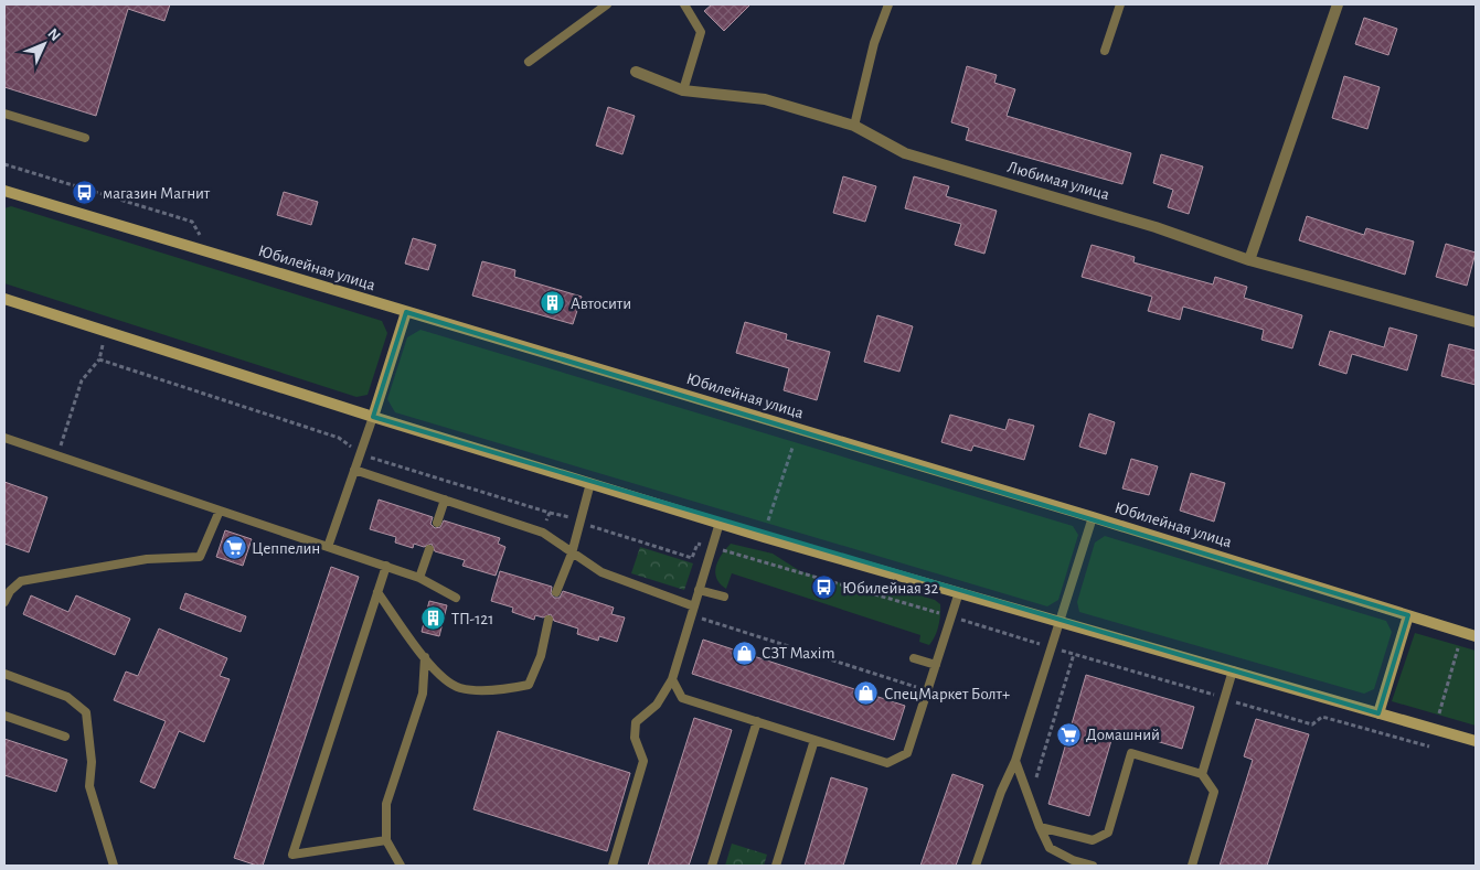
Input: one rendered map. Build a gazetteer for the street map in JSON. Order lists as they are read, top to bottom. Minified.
{"streets":{"main road":["Юбилейная улица"],"street":["Любимая улица"]},"places":{"bus stop":["магазин Магнит","Юбилейная 32"],"building":["Автосити","ТП-121"],"supermarket":["Цеппелин","Домашний"],"shop":["СЗТ Maxim","СпецМаркет Болт+"]},"north":"top right"}
